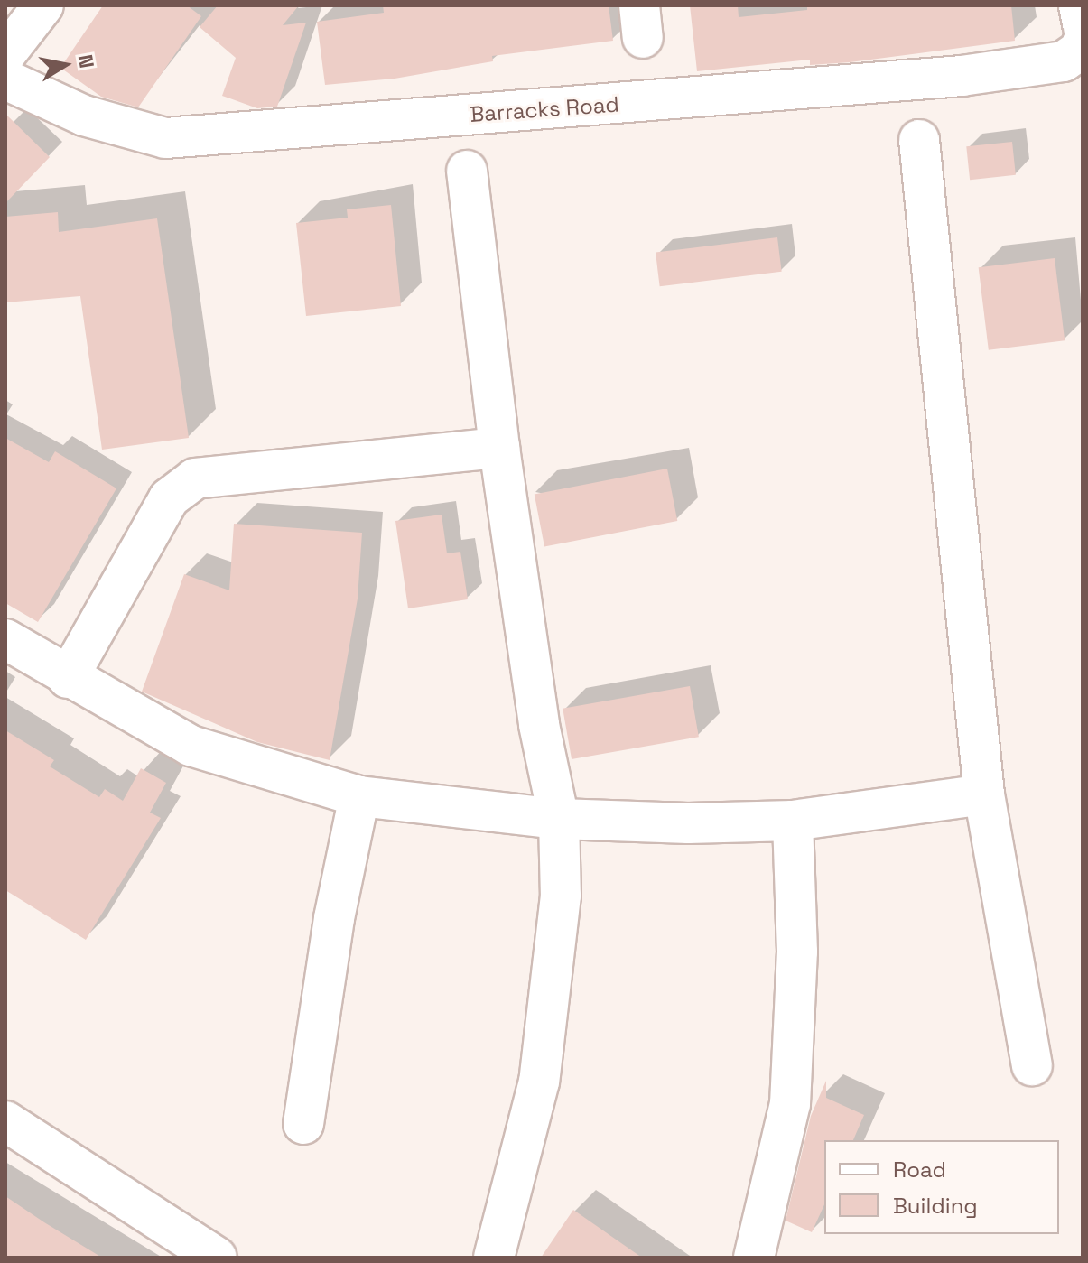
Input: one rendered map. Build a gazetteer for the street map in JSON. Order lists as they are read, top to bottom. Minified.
{"streets":{"street":["Barracks Road"]},"legend":["Road","Building"],"north":"right"}
